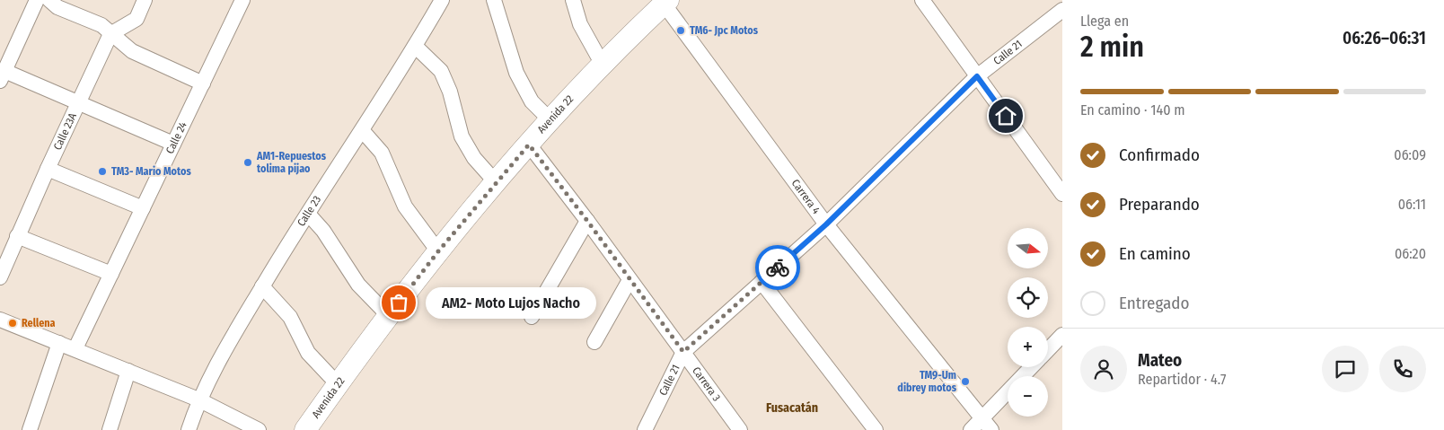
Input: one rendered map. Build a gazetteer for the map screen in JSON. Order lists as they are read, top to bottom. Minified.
{"streets":{"street":["Calle 21","Avenida 22","Calle 23A","Calle 24","Carrera 4","Calle 23","Carrera 3"]},"crossings":[["Calle 21","Carrera 4"],["Calle 21","Carrera 3"],["Avenida 22","Carrera 4"],["Avenida 22","Carrera 3"]],"districts":["Fusacatán"],"places":["TM6- Jpc Motos","AM1-Repuestos tolima pijao","TM3- Mario Motos","AM2- Moto Lujos Nacho","Rellena","TM9-Um dibrey motos"],"north":"right","page":{"heading":["2 min","Llega en","06:26–06:31"],"panel":["Mateo","Repartidor · 4.7"],"bar":"En camino · 140 m","list":[["Confirmado","06:09"],["Preparando","06:11"],["En camino","06:20"],"Entregado"],"map_buttons":["+","−"],"bubble":"AM2- Moto Lujos Nacho"}}
